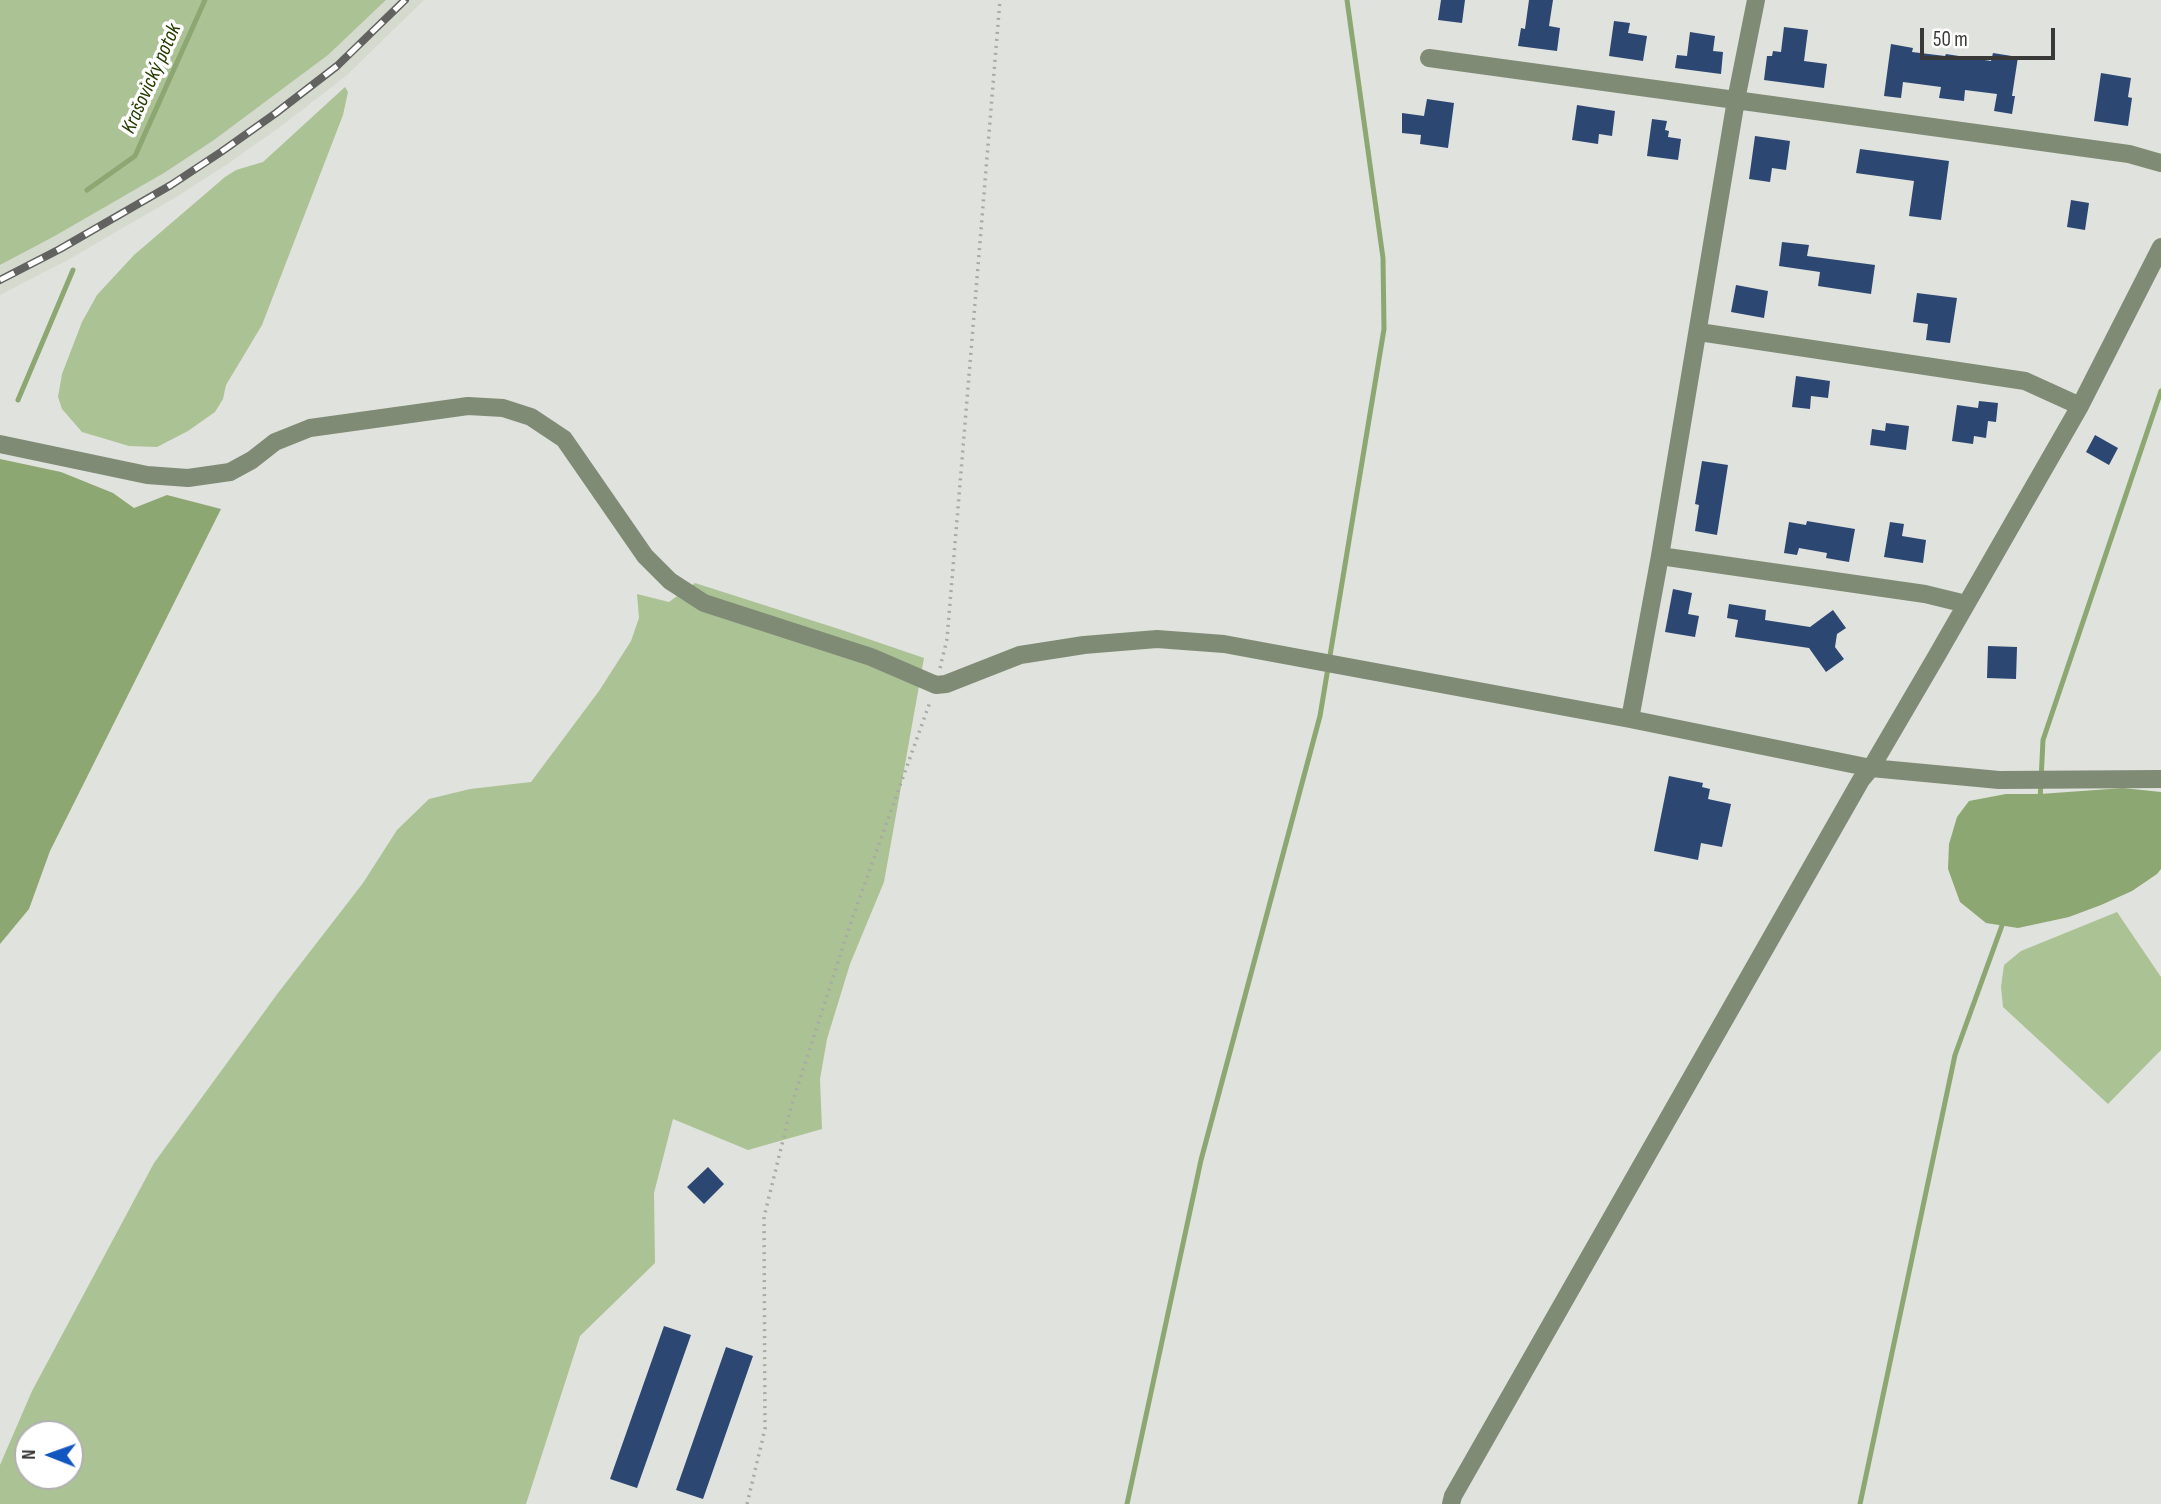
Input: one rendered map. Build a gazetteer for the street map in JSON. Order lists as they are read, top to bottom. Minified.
{"water":["Krašovický potok"],"scale_bar":"50 m","north":"left"}
